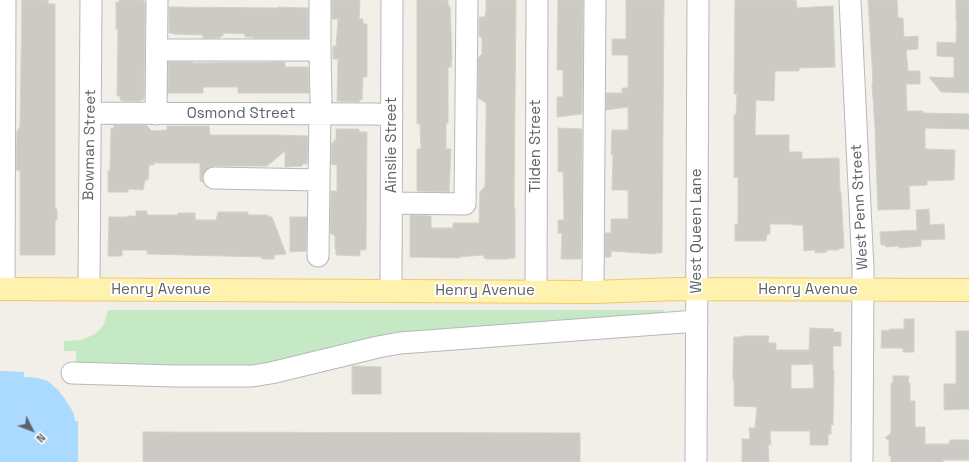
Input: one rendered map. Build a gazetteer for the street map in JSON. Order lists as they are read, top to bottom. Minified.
{"streets":{"main road":["Henry Avenue"],"street":["Osmond Street","Bowman Street","Ainslie Street","Tilden Street","West Penn Street","West Queen Lane"]},"crossings":[["Osmond Street","Bowman Street"],["Osmond Street","Ainslie Street"],["Bowman Street","Henry Avenue"],["Ainslie Street","Henry Avenue"],["Tilden Street","Henry Avenue"],["West Penn Street","Henry Avenue"],["West Queen Lane","Henry Avenue"]],"north":"bottom right"}
